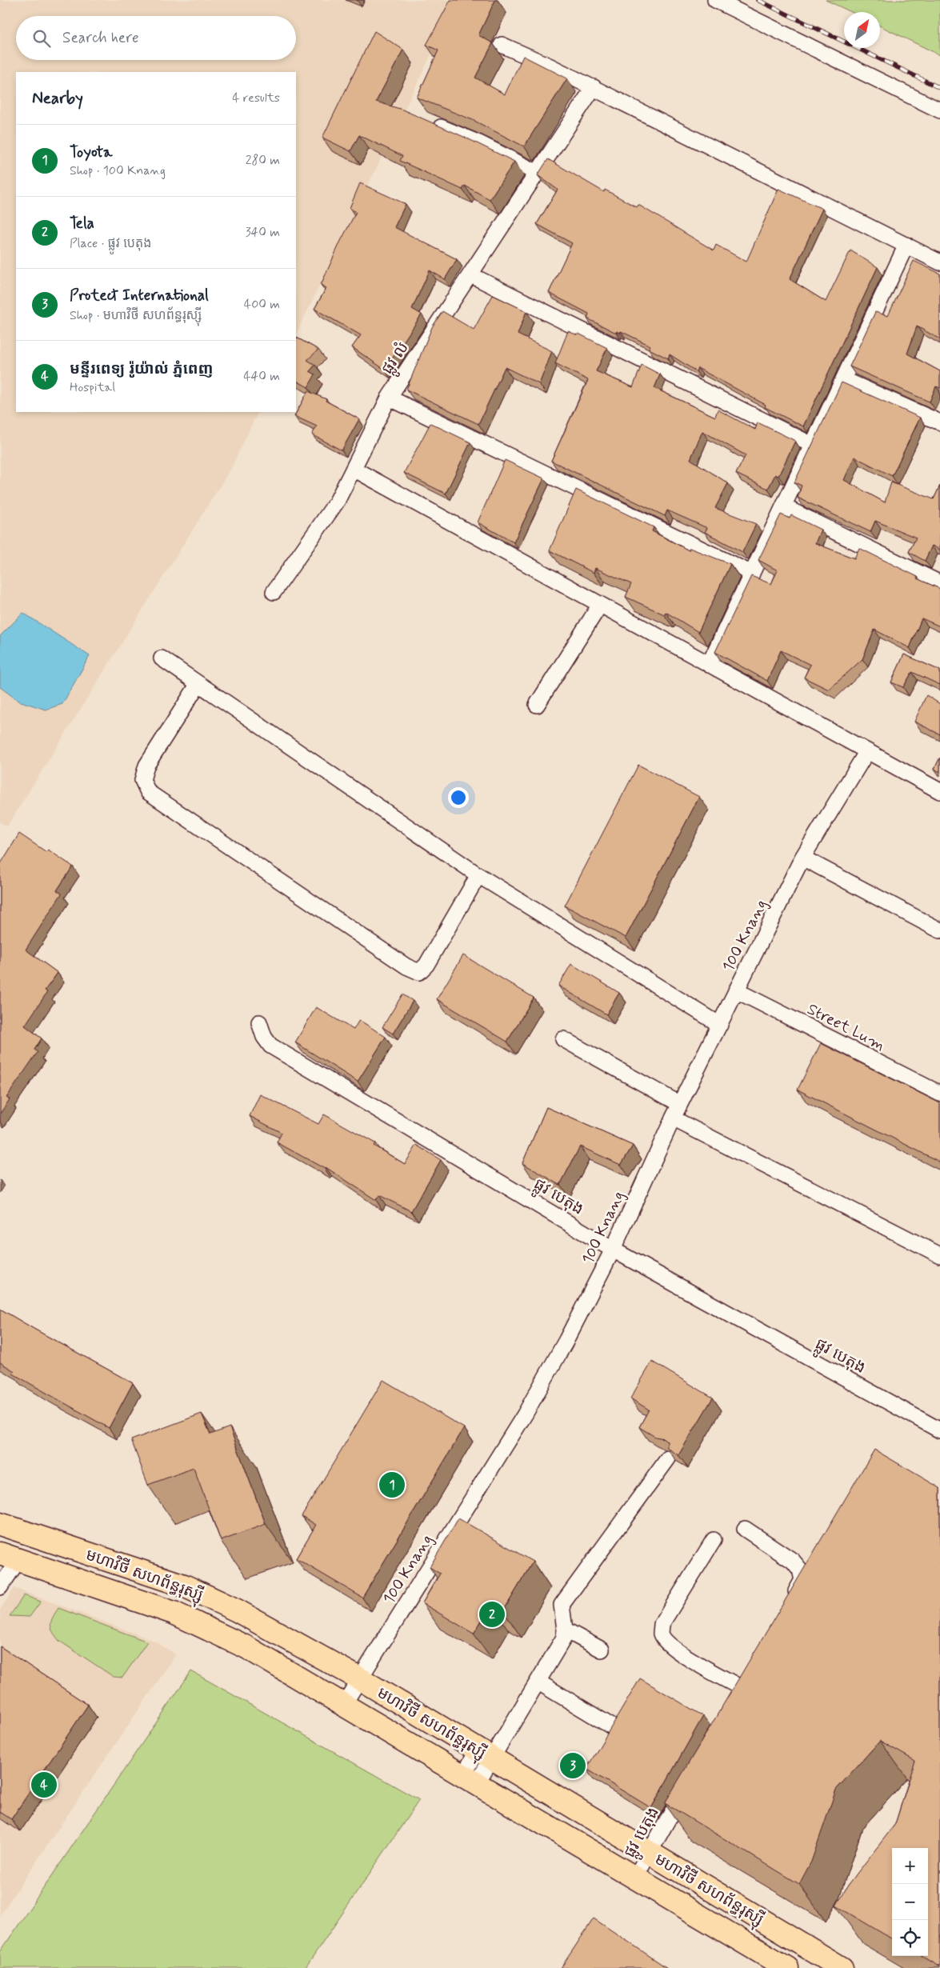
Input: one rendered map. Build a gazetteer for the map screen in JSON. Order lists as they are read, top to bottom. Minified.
{"streets":{"highway":["មហាវិថី សហព័ន្ធរុស្ស៊ី"],"street":["ផ្លូវ លំ","100 Knang","Street Lum","ផ្លូវ បេតុង"]},"crossings":[["100 Knang","Street Lum"],["100 Knang","ផ្លូវ បេតុង"],["100 Knang","មហាវិថី សហព័ន្ធរុស្ស៊ី"],["ផ្លូវ បេតុង","មហាវិថី សហព័ន្ធរុស្ស៊ី"]],"north":"top right","page":{"search":"Search here","heading":["Nearby","4 results"],"list":[{"mark":"1","name":"Toyota","note":"Shop · 100 Knang","value":"280 m"},{"mark":"2","name":"Tela","note":"Place · ផ្លូវ បេតុង","value":"340 m"},{"mark":"3","name":"Protect International","note":"Shop · មហាវិថី សហព័ន្ធរុស្ស៊ី","value":"400 m"},{"mark":"4","name":"មន្ទីរពេទ្យ រ៉ូយ៉ាល់ ភ្នំពេញ","note":"Hospital","value":"440 m"}],"pins":["1","2","3","4"],"map_buttons":["+","−"]}}
